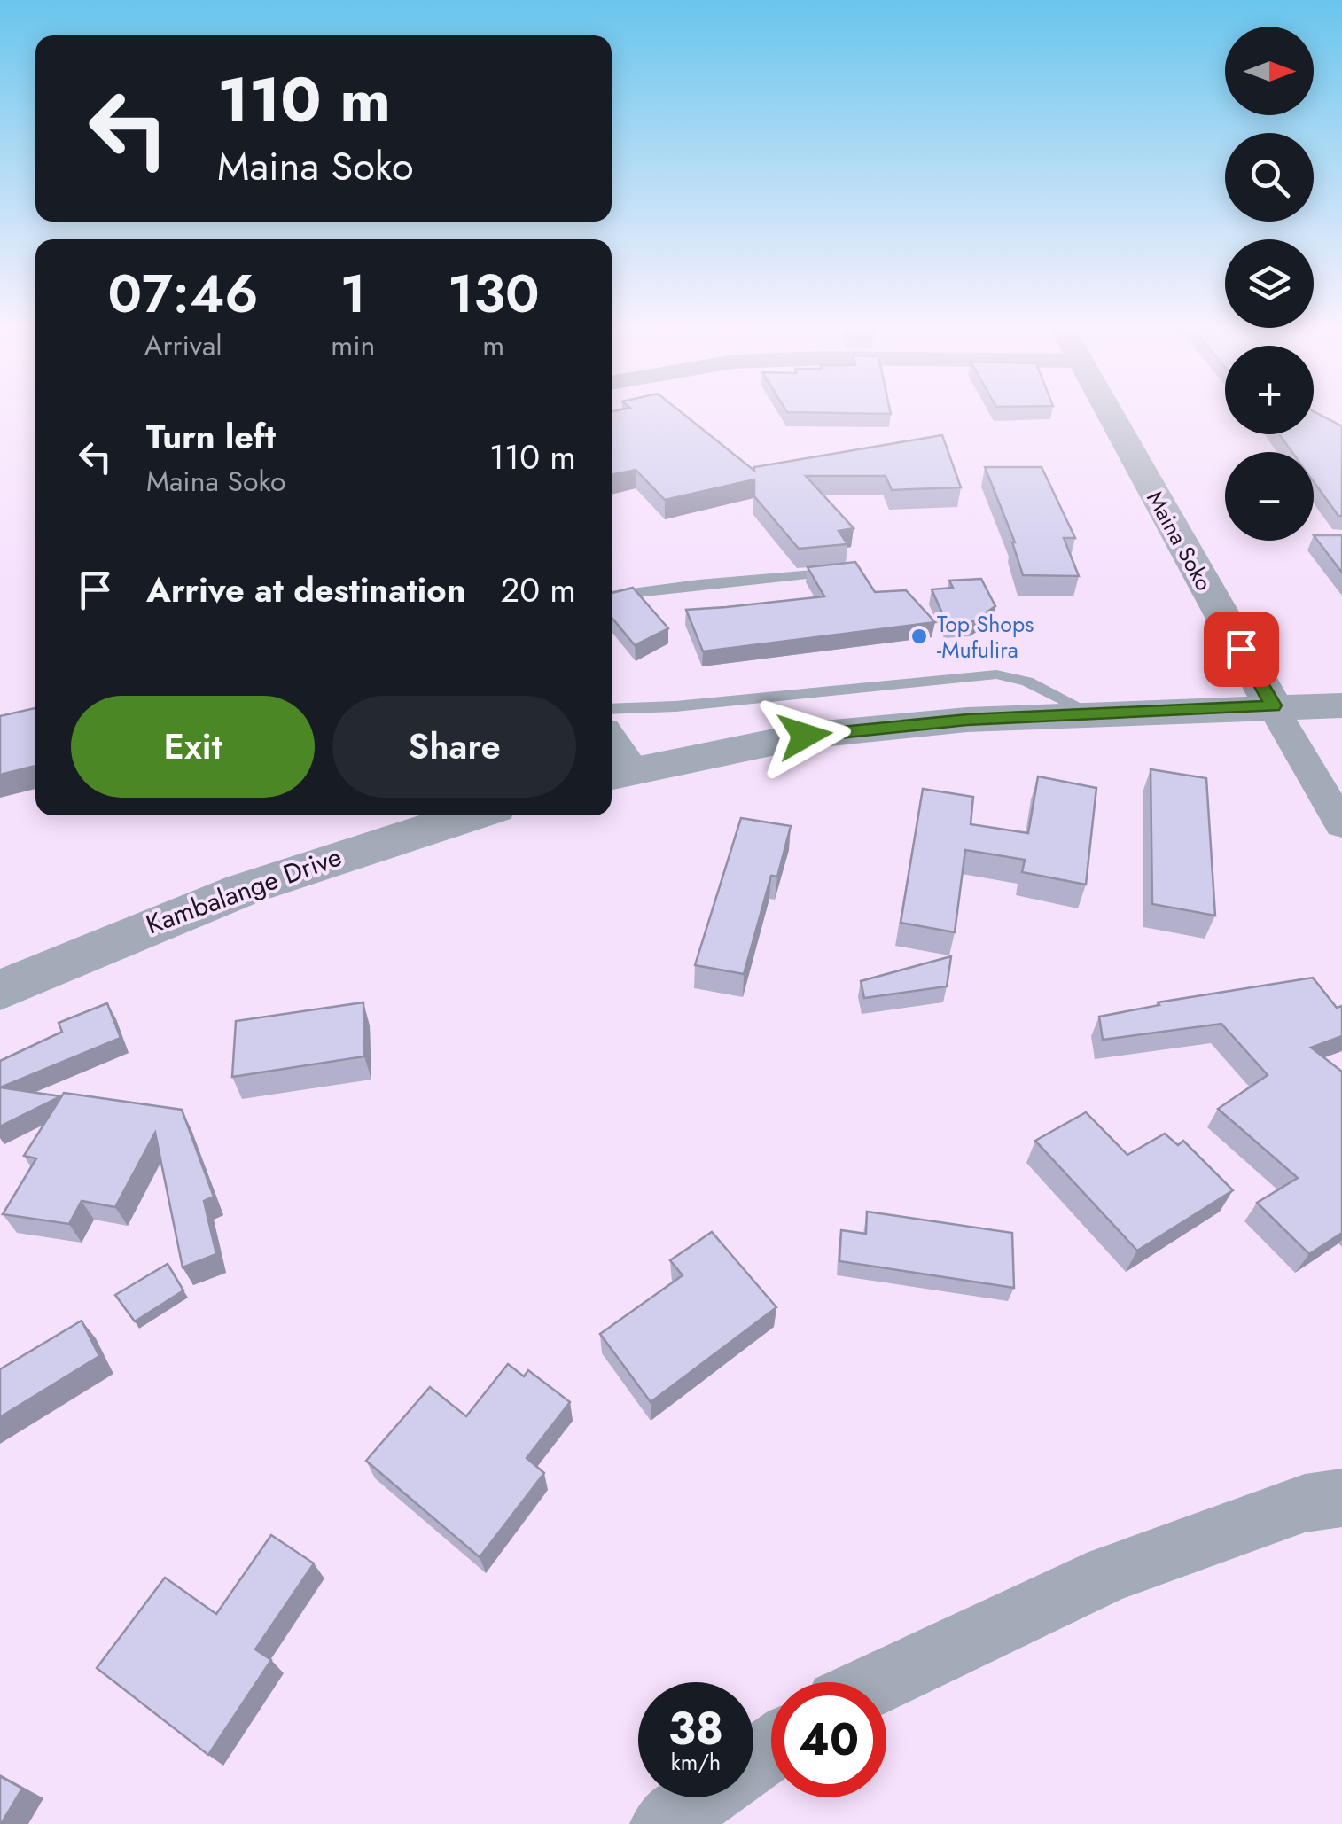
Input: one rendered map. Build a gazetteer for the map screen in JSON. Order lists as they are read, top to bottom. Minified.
{"streets":{"street":["Maina Soko","Kambalange Drive"]},"places":["Top Shops -Mufulira"],"north":"right","page":{"map_buttons":["+","−"],"turn":["110 m","Maina Soko"],"eta":["07:46","Arrival","1","min","130","m"],"list":[{"name":"Turn left","note":"Maina Soko","value":"110 m"},{"name":"Arrive at destination","value":"20 m"}],"buttons":["Exit","Share"],"speed":"38 km/h","limit":"40"}}
